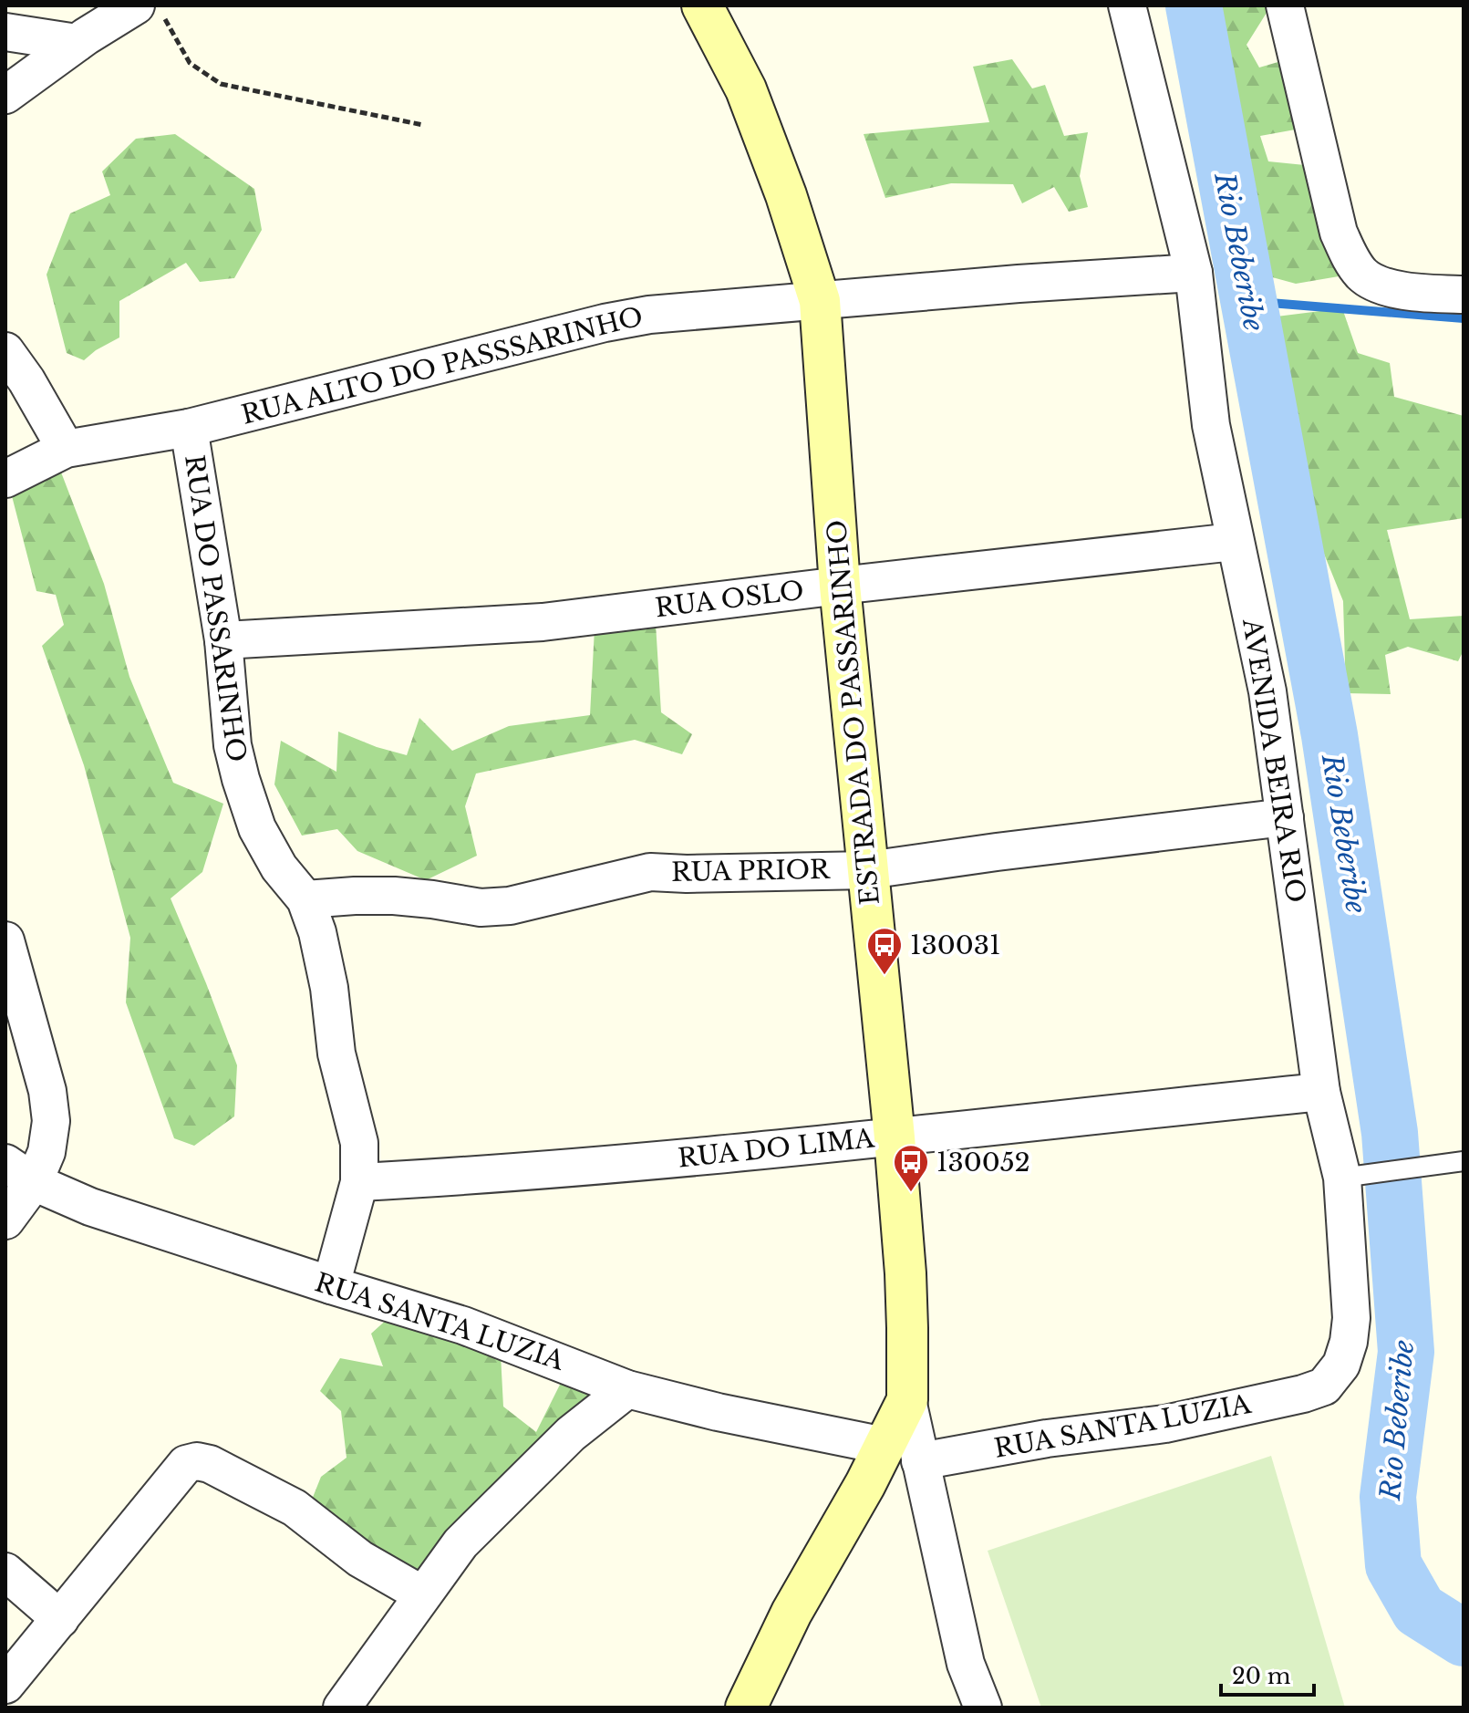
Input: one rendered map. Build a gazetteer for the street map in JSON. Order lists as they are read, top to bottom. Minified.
{"streets":{"street":["RUA ALTO DO PASSSARINHO","RUA OSLO","RUA DO PASSARINHO","ESTRADA DO PASSARINHO","AVENIDA BEIRA RIO","RUA PRIOR","RUA DO LIMA","RUA SANTA LUZIA"]},"crossings":[["RUA ALTO DO PASSSARINHO","RUA DO PASSARINHO"],["RUA ALTO DO PASSSARINHO","ESTRADA DO PASSARINHO"],["RUA ALTO DO PASSSARINHO","AVENIDA BEIRA RIO"],["RUA OSLO","RUA DO PASSARINHO"],["RUA OSLO","ESTRADA DO PASSARINHO"],["RUA OSLO","AVENIDA BEIRA RIO"],["RUA DO PASSARINHO","RUA PRIOR"],["RUA DO PASSARINHO","RUA DO LIMA"],["RUA DO PASSARINHO","RUA SANTA LUZIA"],["ESTRADA DO PASSARINHO","RUA PRIOR"],["ESTRADA DO PASSARINHO","RUA DO LIMA"],["ESTRADA DO PASSARINHO","RUA SANTA LUZIA"],["AVENIDA BEIRA RIO","RUA PRIOR"],["AVENIDA BEIRA RIO","RUA DO LIMA"],["AVENIDA BEIRA RIO","RUA SANTA LUZIA"]],"water":["Rio Beberibe"],"places":{"bus stop":["130031","130052"]},"scale_bar":"20 m"}
